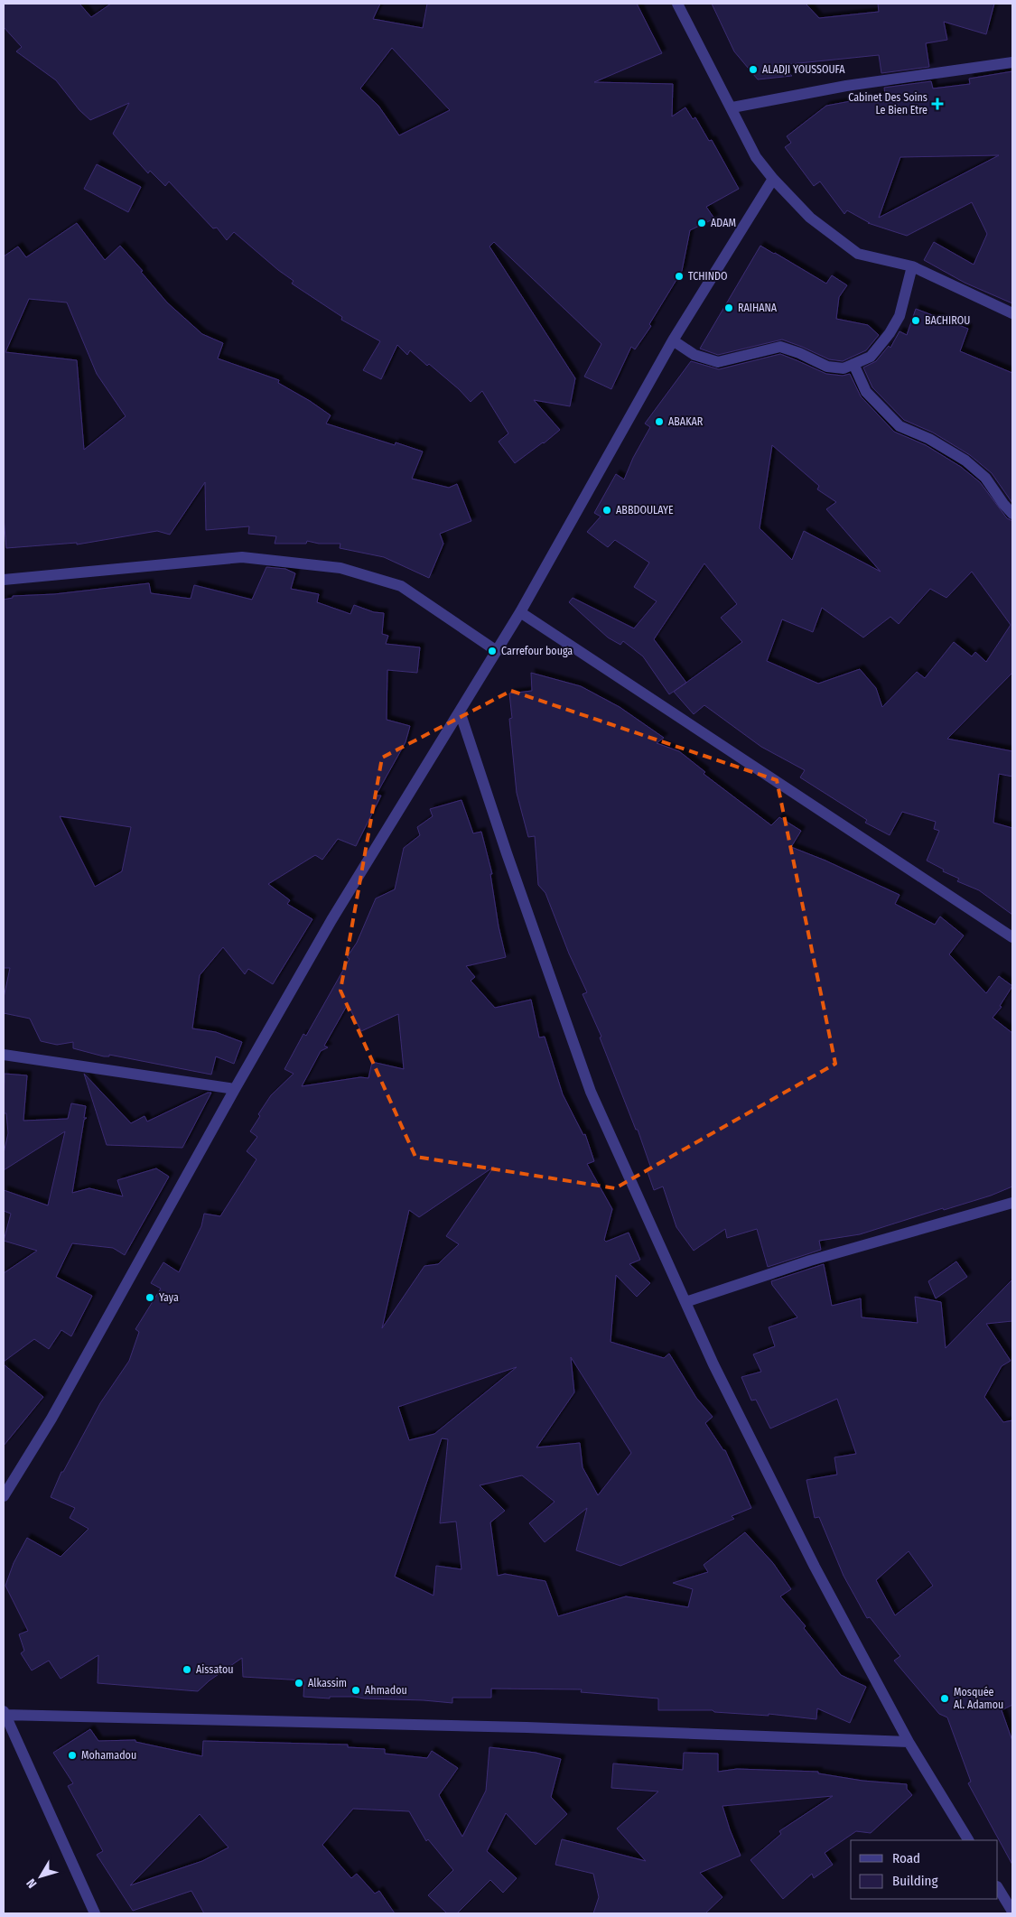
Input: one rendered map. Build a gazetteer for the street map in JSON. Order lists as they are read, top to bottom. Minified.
{"places":{"other":["ALADJI YOUSSOUFA","ADAM","TCHINDO","RAIHANA","BACHIROU","ABAKAR","ABBDOULAYE","Carrefour bouga","Yaya","Aissatou","Alkassim","Ahmadou","Mosquée Al. Adamou","Mohamadou"],"health":["Cabinet Des Soins Le Bien Etre"]},"legend":["Road","Building"],"north":"bottom left"}
